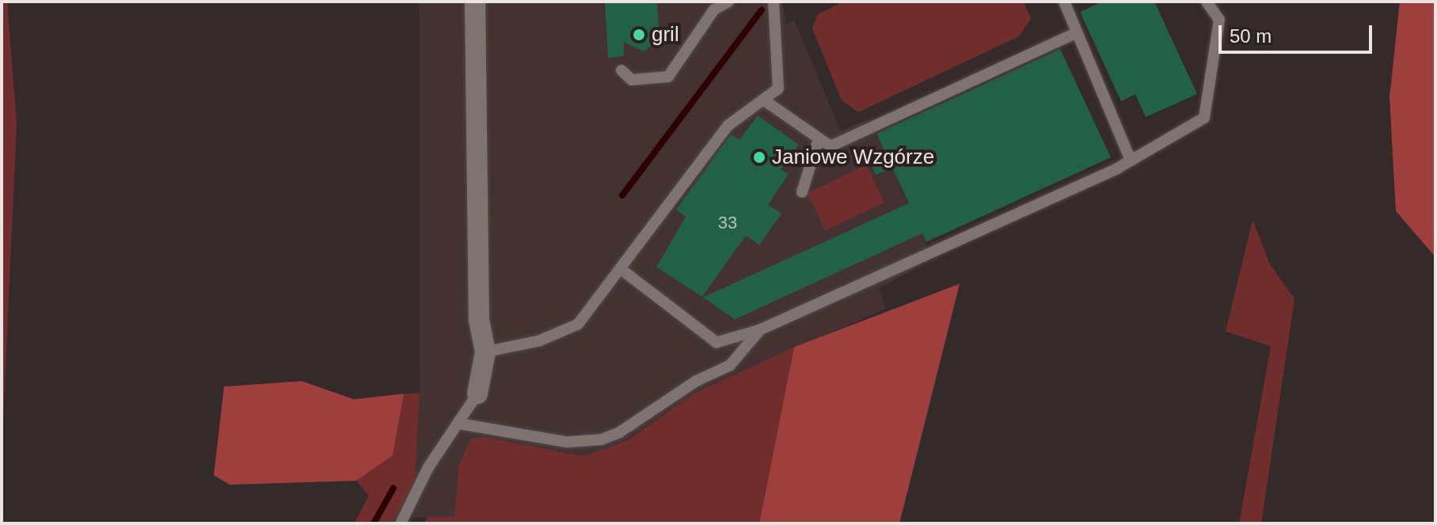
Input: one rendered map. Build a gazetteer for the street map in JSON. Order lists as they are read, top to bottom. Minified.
{"places":["gril","Janiowe Wzgórze"],"house_numbers":["33"],"scale_bar":"50 m"}
